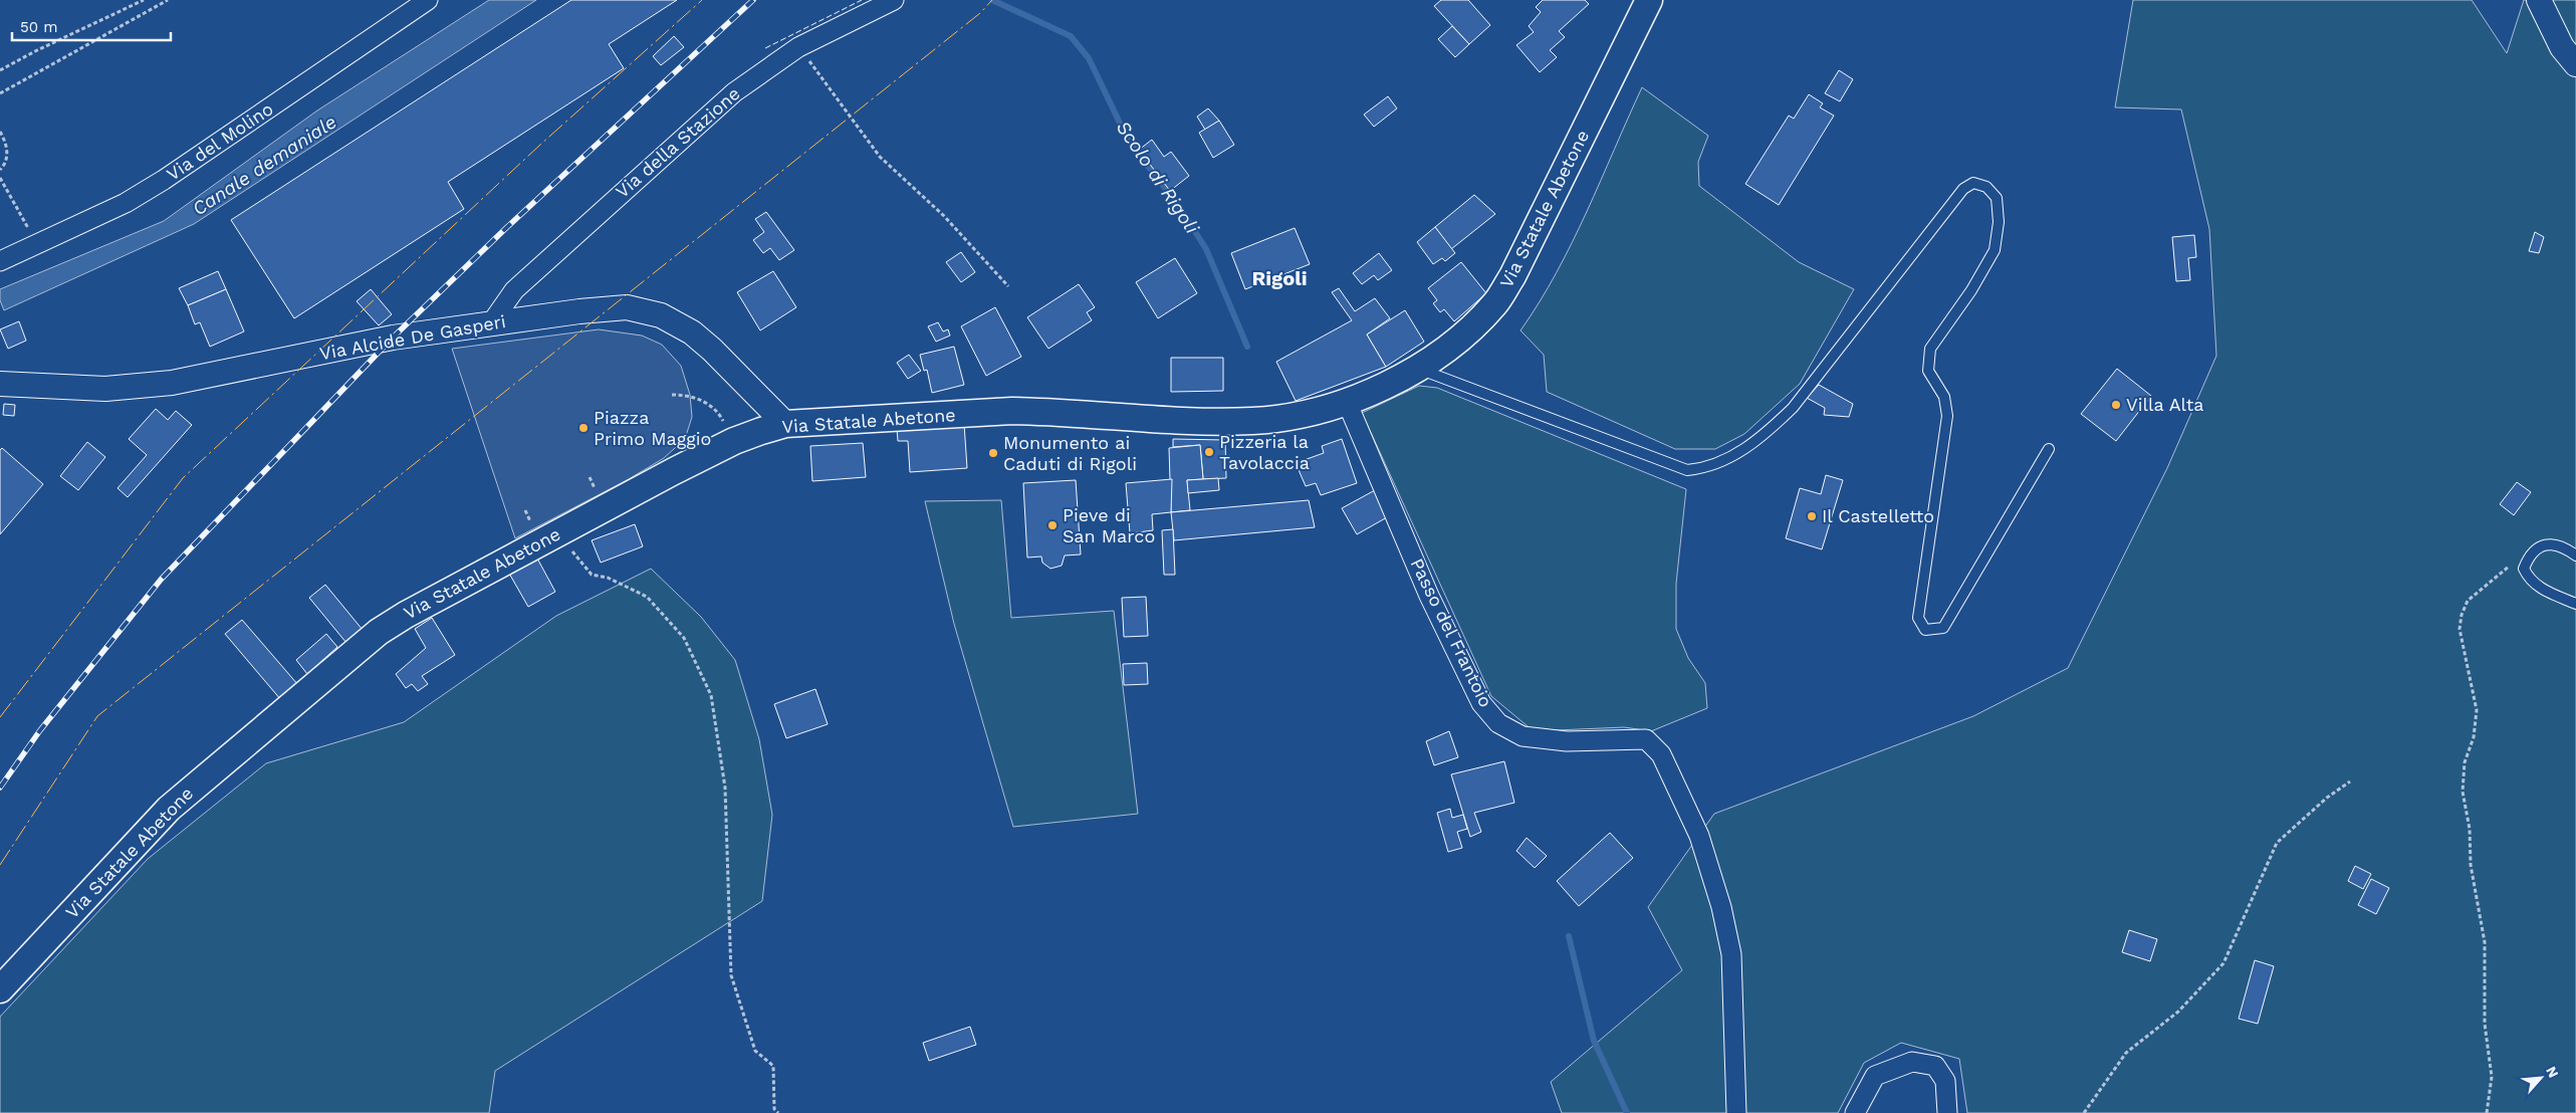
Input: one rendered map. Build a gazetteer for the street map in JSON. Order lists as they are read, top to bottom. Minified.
{"streets":{"main road":["Via Statale Abetone"],"street":["Via del Molino","Via della Stazione","Via Alcide De Gasperi","Passo del Frantoio"]},"crossings":[["Via della Stazione","Via Alcide De Gasperi"],["Via Statale Abetone","Via Alcide De Gasperi"],["Via Statale Abetone","Passo del Frantoio"]],"districts":["Rigoli"],"water":["Canale demaniale","Scolo di Rigoli"],"places":["Villa Alta","Piazza Primo Maggio","Pizzeria la Tavolaccia","Monumento ai Caduti di Rigoli","Il Castelletto","Pieve di San Marco"],"scale_bar":"50 m","north":"top right"}
